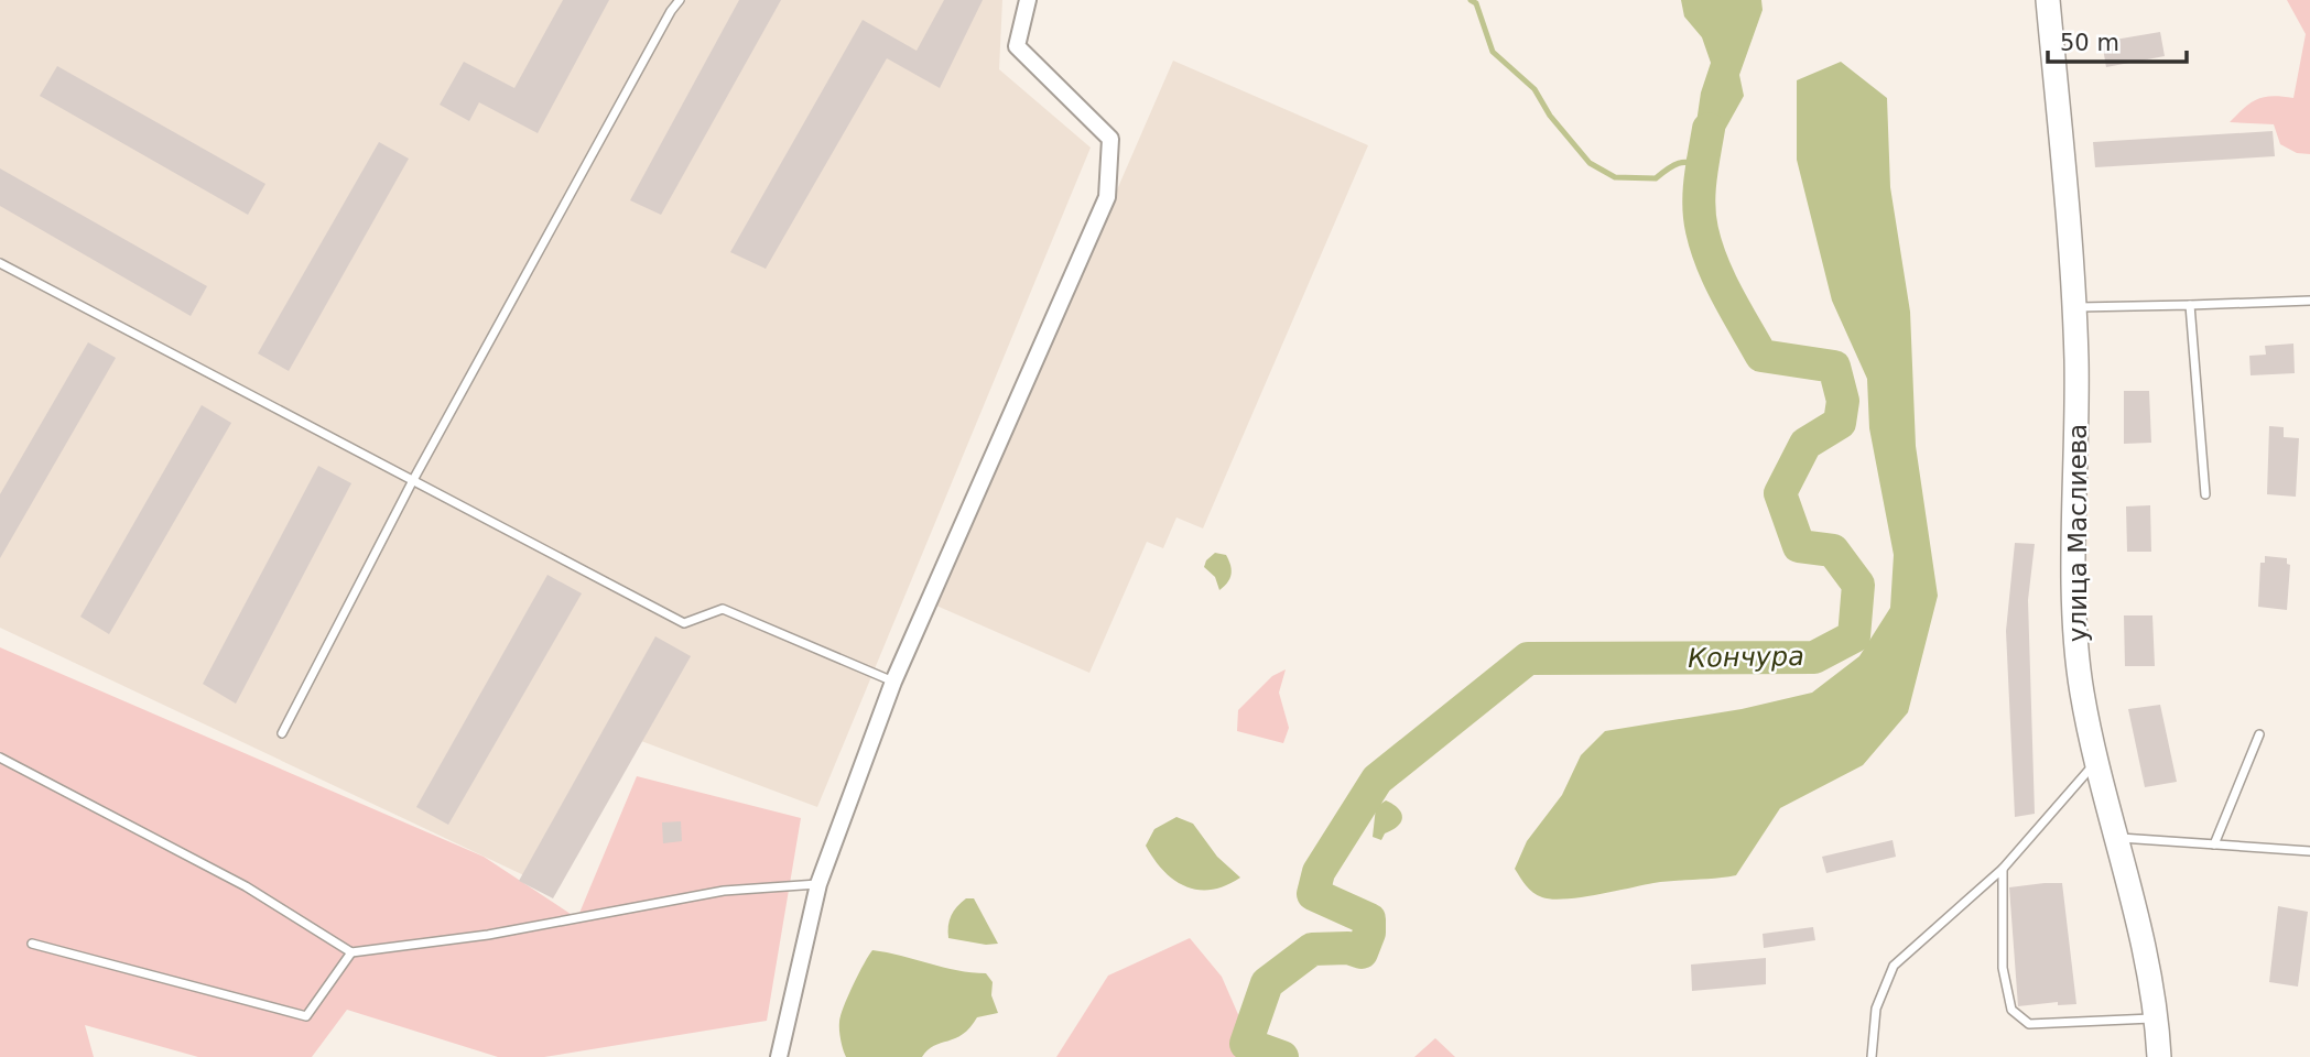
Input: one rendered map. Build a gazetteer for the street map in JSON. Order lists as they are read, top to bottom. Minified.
{"streets":{"street":["улица Маслиева"]},"water":["Кончура"],"scale_bar":"50 m"}
